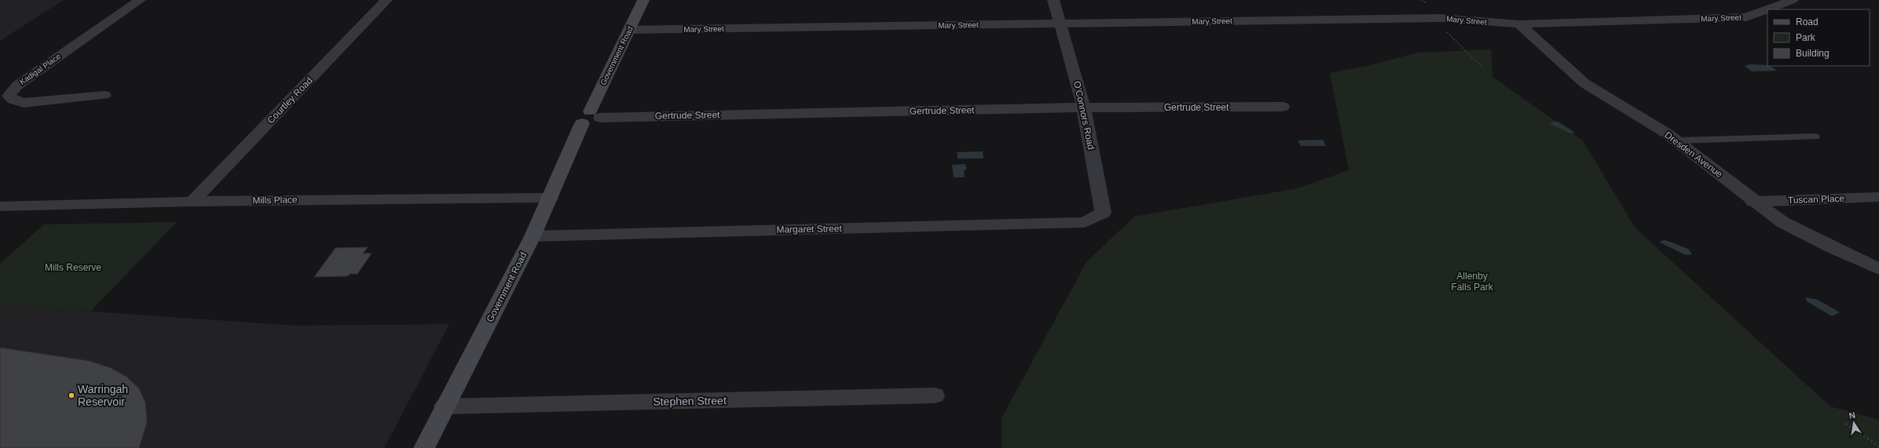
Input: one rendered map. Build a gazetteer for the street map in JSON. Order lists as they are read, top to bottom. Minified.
{"streets":{"street":["Mary Street","Government Road","Kadigal Place","Courtley Road","Gertrude Street","O'Connors Road","Dresden Avenue","Tuscan Place","Mills Place","Margaret Street","Stephen Street"]},"crossings":[["Mary Street","Government Road"],["Mary Street","O'Connors Road"],["Mary Street","Dresden Avenue"],["Government Road","Gertrude Street"],["Government Road","Mills Place"],["Government Road","Margaret Street"],["Government Road","Stephen Street"],["Courtley Road","Mills Place"],["Gertrude Street","O'Connors Road"],["O'Connors Road","Margaret Street"],["Dresden Avenue","Tuscan Place"]],"parks":["Mills Reserve","Allenby Falls Park"],"places":["Warringah Reservoir"],"legend":["Road","Park","Building"],"north":"top"}
